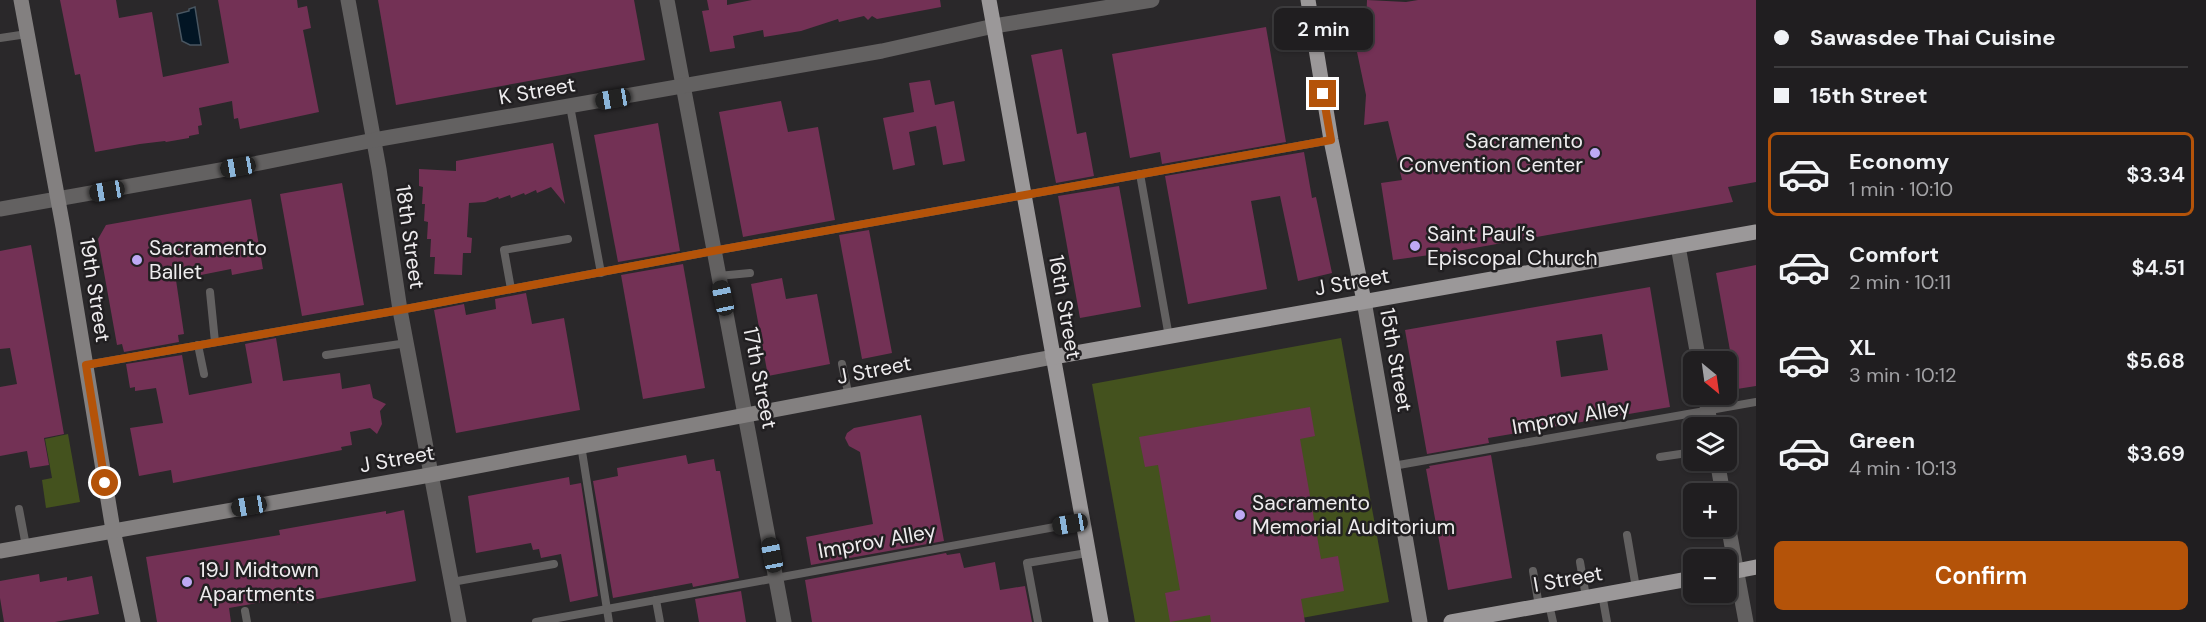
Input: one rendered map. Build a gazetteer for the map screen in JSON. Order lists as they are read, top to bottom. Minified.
{"streets":{"main road":["J Street","19th Street","16th Street","15th Street","I Street"],"street":["K Street","18th Street","17th Street"],"lane":["Improv Alley"]},"crossings":[["K Street","18th Street"],["K Street","19th Street"],["K Street","16th Street"],["K Street","17th Street"],["18th Street","J Street"],["J Street","19th Street"],["J Street","16th Street"],["J Street","15th Street"],["J Street","17th Street"],["16th Street","Improv Alley"],["15th Street","Improv Alley"],["17th Street","Improv Alley"]],"places":["Sacramento Convention Center","Saint Paul’s Episcopal Church","Sacramento Ballet","Sacramento Memorial Auditorium","19J Midtown Apartments"],"north":"bottom right","page":{"banner":["Sawasdee Thai Cuisine","15th Street"],"bubble":"2 min","list":[{"name":"Economy","note":"1 min · 10:10","value":"$3.34"},{"name":"Comfort","note":"2 min · 10:11","value":"$4.51"},{"name":"XL","note":"3 min · 10:12","value":"$5.68"},{"name":"Green","note":"4 min · 10:13","value":"$3.69"}],"map_buttons":["+","−"],"buttons":"Confirm"}}
